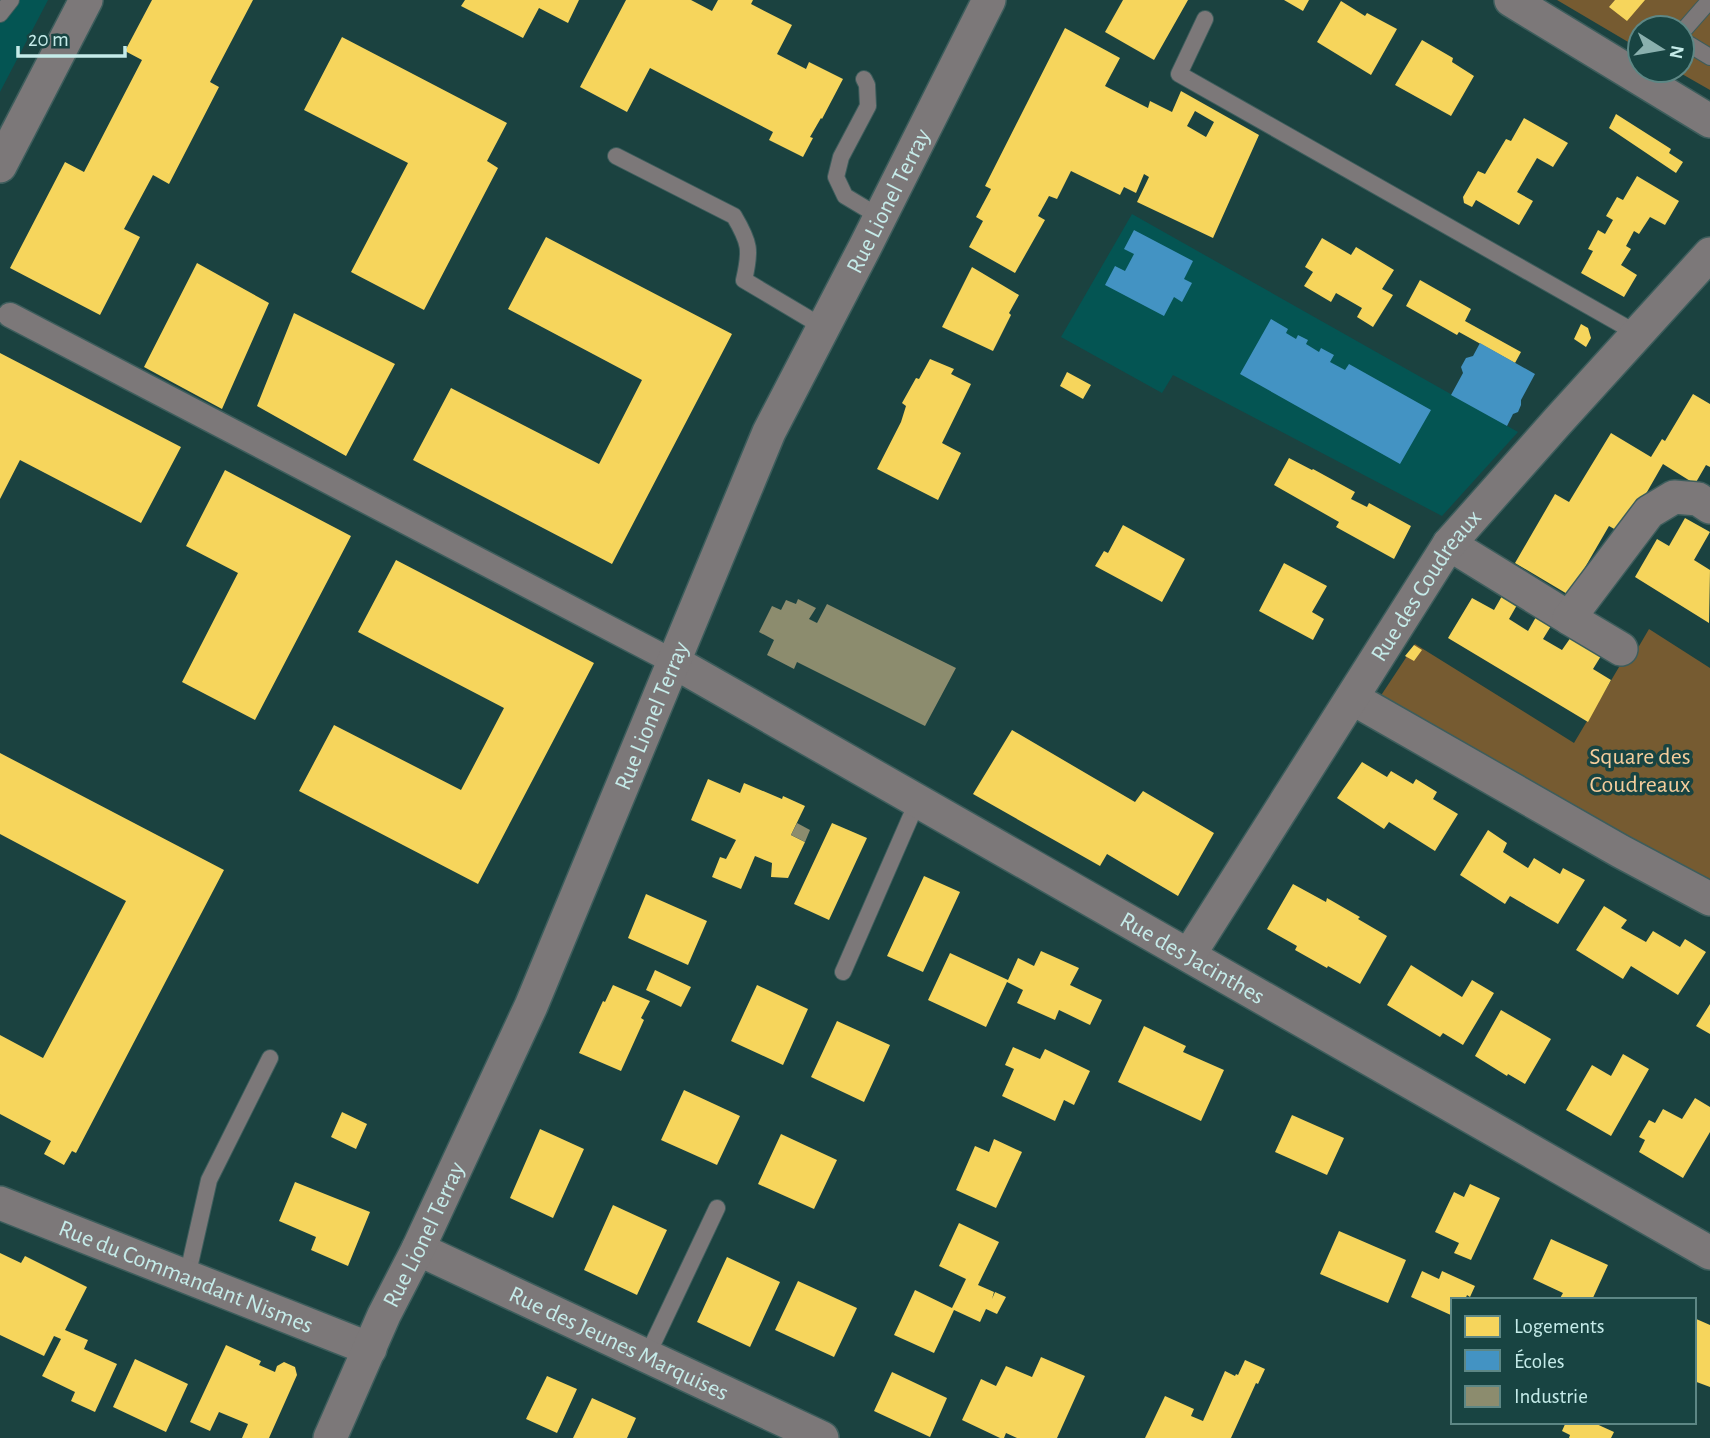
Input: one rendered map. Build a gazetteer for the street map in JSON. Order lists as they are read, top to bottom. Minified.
{"streets":{"street":["Rue Lionel Terray","Rue des Coudreaux","Rue des Jacinthes","Rue du Commandant Nismes","Rue des Jeunes Marquises"]},"crossings":[["Rue Lionel Terray","Rue des Jacinthes"],["Rue Lionel Terray","Rue du Commandant Nismes"],["Rue Lionel Terray","Rue des Jeunes Marquises"],["Rue des Coudreaux","Rue des Jacinthes"]],"parks":["Square des Coudreaux"],"legend":["Logements","Écoles","Industrie"],"scale_bar":"20 m","north":"right"}
